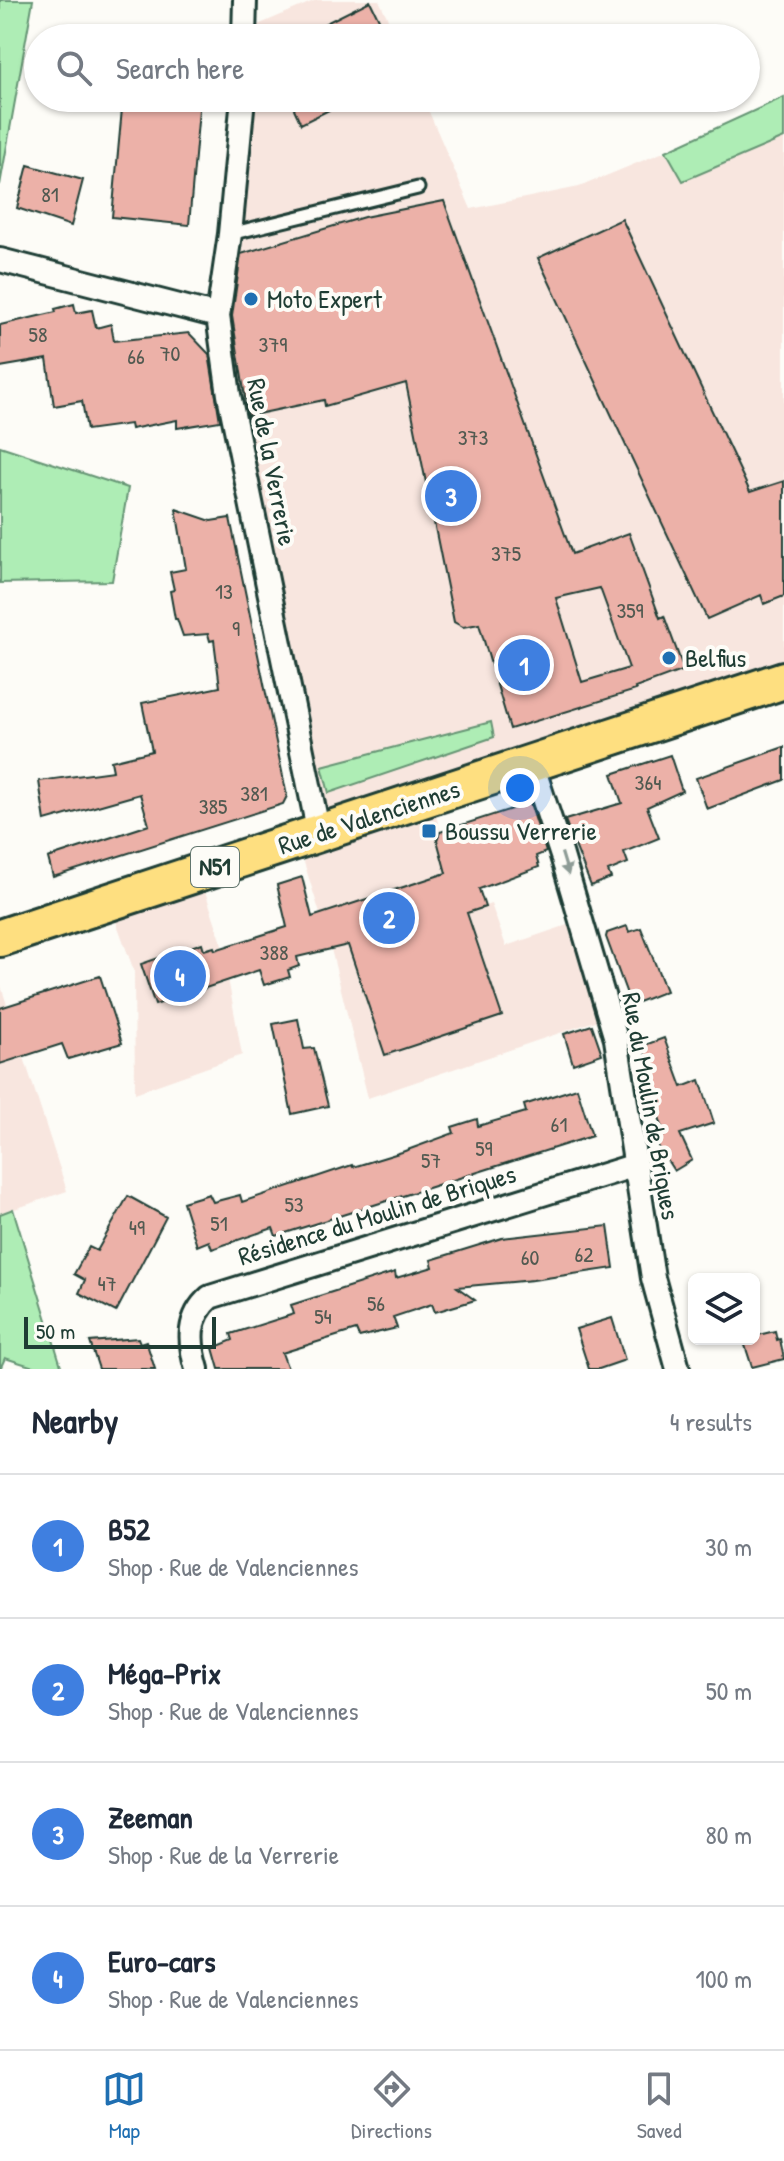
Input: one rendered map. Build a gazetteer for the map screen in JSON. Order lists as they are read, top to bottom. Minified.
{"streets":{"main road":["Rue de Valenciennes","N51"],"street":["Rue de la Verrerie","Rue du Moulin de Briques","Résidence du Moulin de Briques"]},"crossings":[["Rue de la Verrerie","Rue de Valenciennes"],["Rue de Valenciennes","Rue du Moulin de Briques"],["Rue du Moulin de Briques","Résidence du Moulin de Briques"]],"one_way":["Rue du Moulin de Briques"],"places":{"other":["Moto Expert","Belfius"],"transit":["Boussu Verrerie"]},"house_numbers":["81","58","379","70","66","373","375","13","359","9","364","381","385","388","61","59","57","53","51","49","62","60","47","56","54"],"scale_bar":"50 m","page":{"search":"Search here","pins":["3","1","2","4"],"scale":"50 m","heading":["Nearby","4 results"],"list":[{"mark":"1","name":"B52","note":"Shop · Rue de Valenciennes","value":"30 m"},{"mark":"2","name":"Méga-Prix","note":"Shop · Rue de Valenciennes","value":"50 m"},{"mark":"3","name":"Zeeman","note":"Shop · Rue de la Verrerie","value":"80 m"},{"mark":"4","name":"Euro-cars","note":"Shop · Rue de Valenciennes","value":"100 m"}],"nav":["Map","Directions","Saved"]}}
